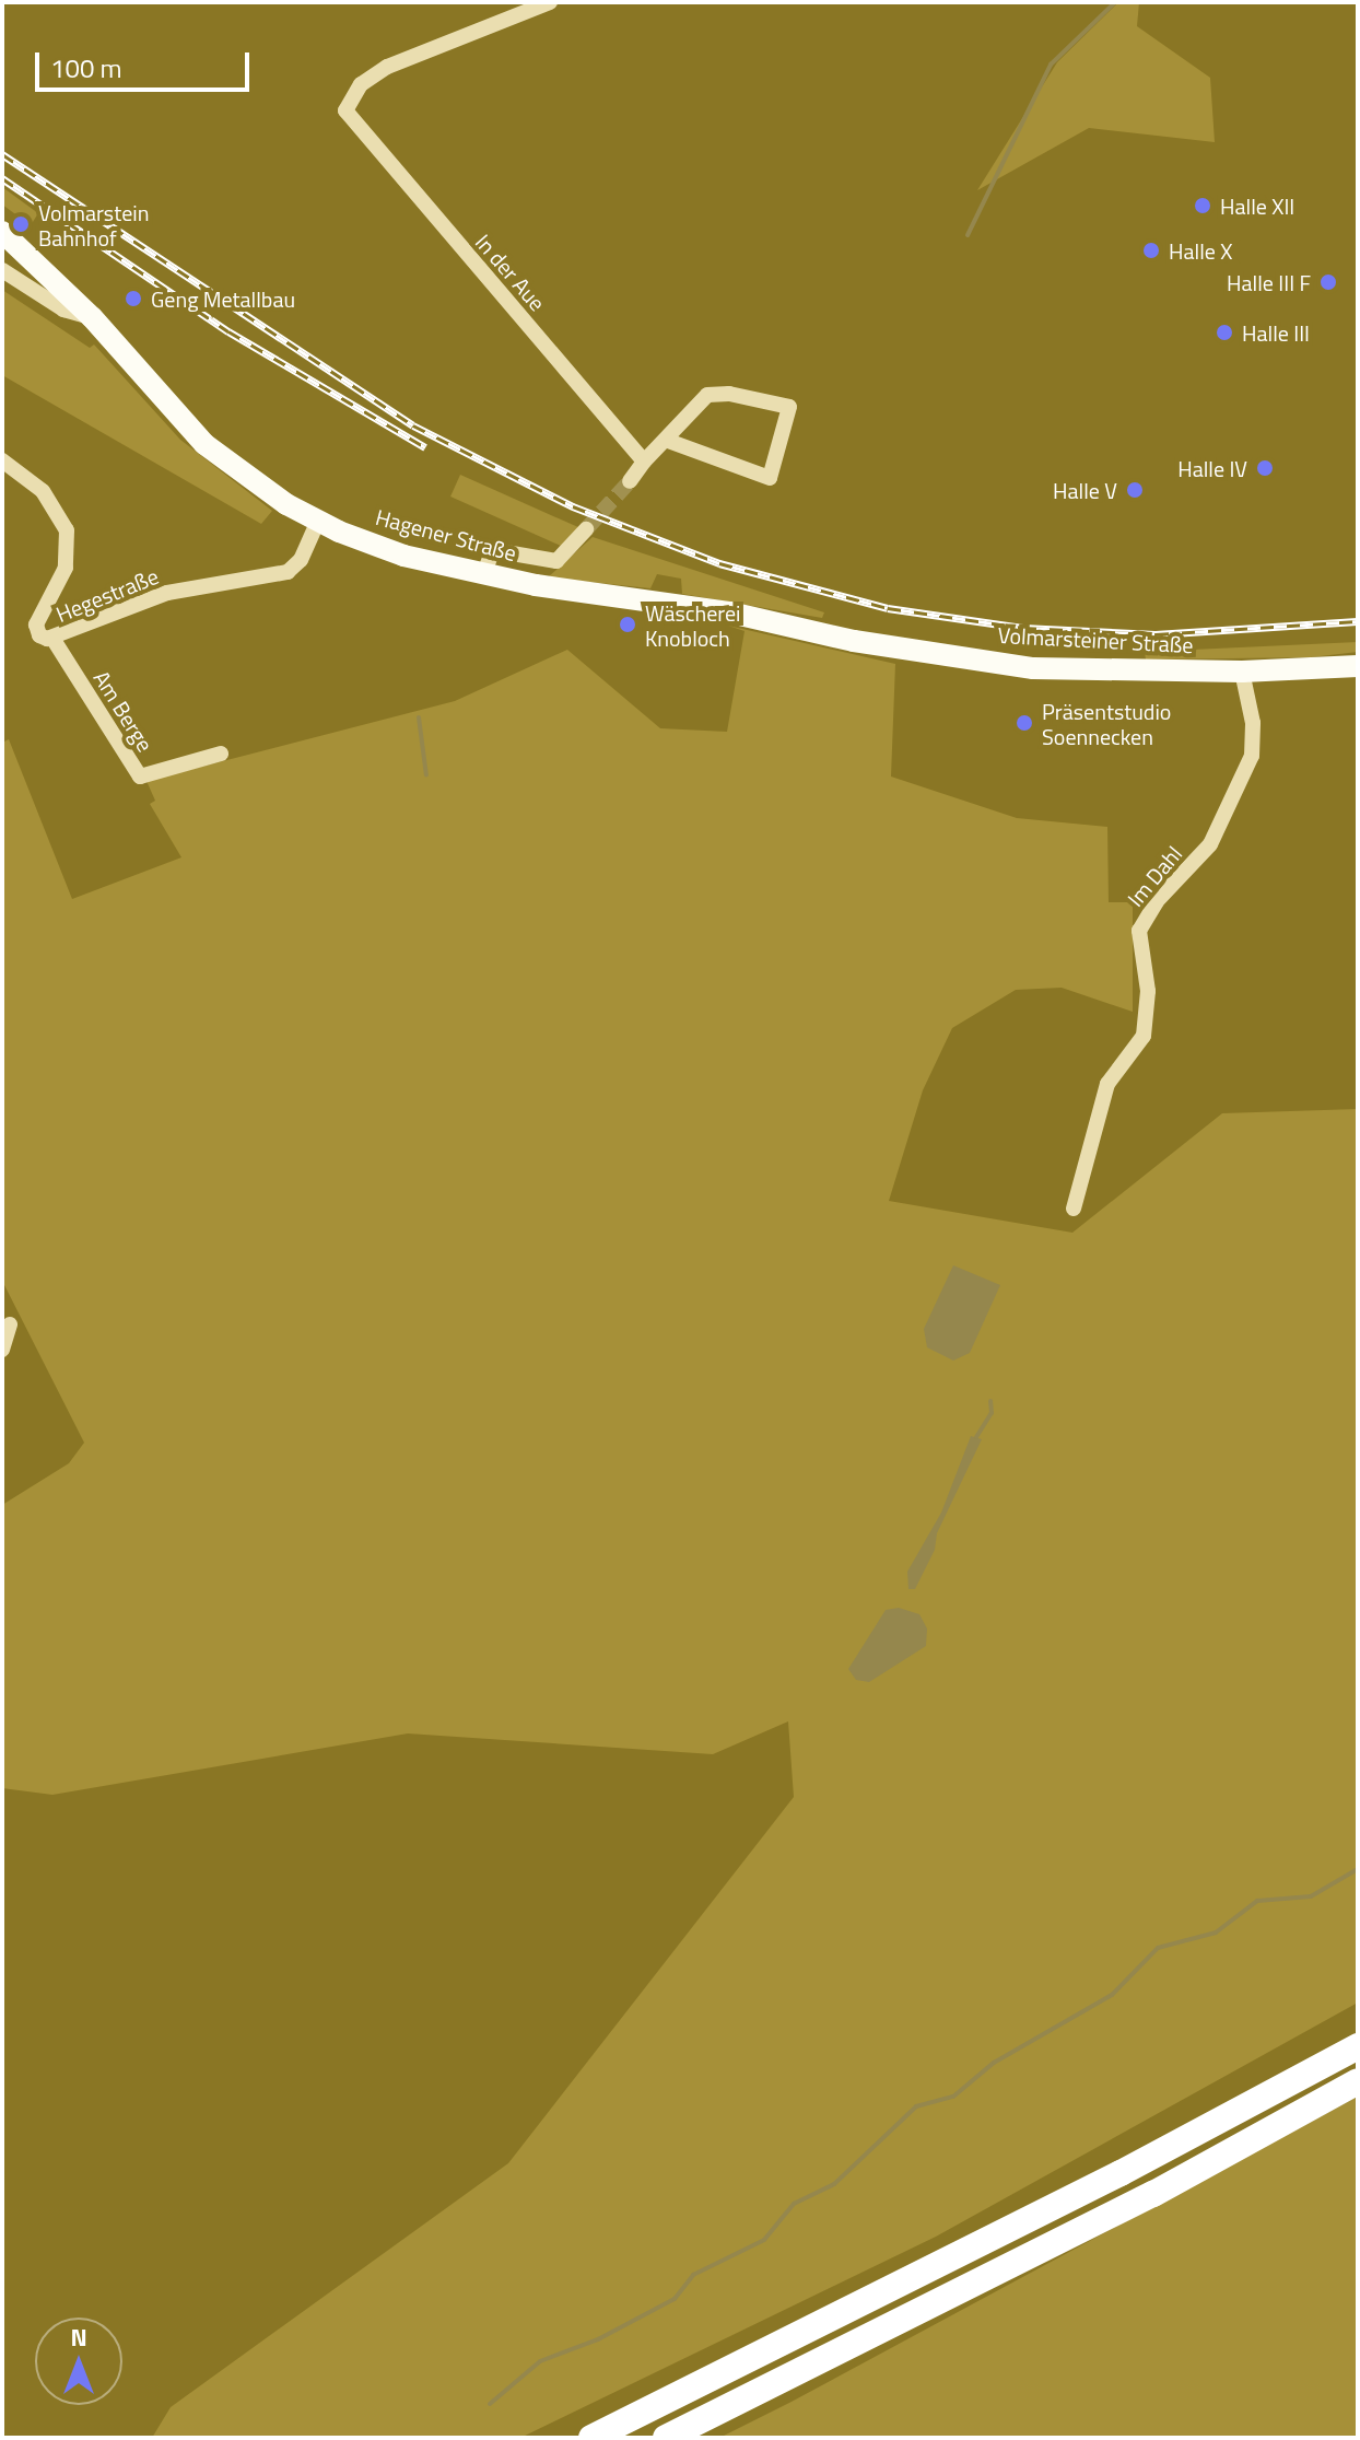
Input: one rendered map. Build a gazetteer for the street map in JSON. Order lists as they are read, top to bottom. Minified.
{"streets":{"main road":["Hagener Straße","Volmarsteiner Straße"],"street":["In der Aue","Hegestraße","Am Berge","Im Dahl"]},"crossings":[["Hagener Straße","Hegestraße"],["Hagener Straße","Volmarsteiner Straße"],["Hegestraße","Am Berge"],["Volmarsteiner Straße","Im Dahl"]],"places":["Halle XII","Volmarstein Bahnhof","Halle X","Halle III F","Geng Metallbau","Halle III","Halle IV","Halle V","Wäscherei Knobloch","Präsentstudio Soennecken"],"scale_bar":"100 m","north":"top"}
